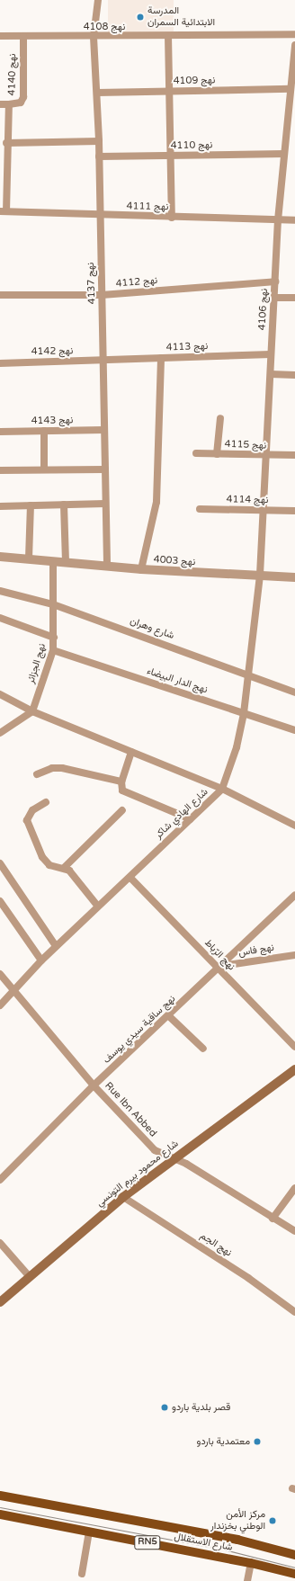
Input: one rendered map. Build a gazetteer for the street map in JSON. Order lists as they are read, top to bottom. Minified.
{"streets":{"main road":["شارع محمود بيرم التونسي","RN5","شارع الاستقلال"],"street":["نهج 4108","نهج 4140","نهج 4109","نهج 4110","نهج 4111","نهج 4112","نهج 4137","نهج 4106","نهج 4113","نهج 4142","نهج 4143","نهج 4115","نهج 4114","نهج 4003","شارع وهران","نهج الجزائر","نهج الدار البيضاء","شارع الهادي شاكر","نهج فاس","نهج الرّباط","نهج ساقية سيدي يوسف","Rue Ibn Abbed","نهج الجم"]},"crossings":[["نهج 4108","نهج 4140"],["نهج 4108","نهج 4137"],["نهج 4140","نهج 4111"],["نهج 4109","نهج 4137"],["نهج 4109","نهج 4106"],["نهج 4110","نهج 4137"],["نهج 4110","نهج 4106"],["نهج 4111","نهج 4137"],["نهج 4111","نهج 4106"],["نهج 4112","نهج 4137"],["نهج 4112","نهج 4106"],["نهج 4137","نهج 4113"],["نهج 4137","نهج 4142"],["نهج 4137","نهج 4143"],["نهج 4137","نهج 4003"],["نهج 4106","نهج 4113"],["نهج 4106","نهج 4115"],["نهج 4106","نهج 4114"],["نهج 4106","نهج 4003"],["نهج 4106","شارع الهادي شاكر"],["نهج 4113","نهج 4142"],["نهج 4003","نهج الجزائر"],["نهج 4003","شارع الهادي شاكر"],["شارع وهران","نهج الجزائر"],["شارع وهران","شارع الهادي شاكر"],["نهج الجزائر","نهج الدار البيضاء"],["نهج الدار البيضاء","شارع الهادي شاكر"],["شارع الهادي شاكر","نهج الرّباط"],["شارع الهادي شاكر","Rue Ibn Abbed"],["نهج فاس","نهج الرّباط"],["نهج فاس","نهج ساقية سيدي يوسف"],["نهج الرّباط","نهج ساقية سيدي يوسف"],["نهج ساقية سيدي يوسف","Rue Ibn Abbed"],["Rue Ibn Abbed","شارع محمود بيرم التونسي"],["شارع محمود بيرم التونسي","نهج الجم"]],"places":["المدرسة الابتدائية السمران","قصر بلدية باردو","معتمدية باردو","مركز الأمن الوطني بخزندار"]}
